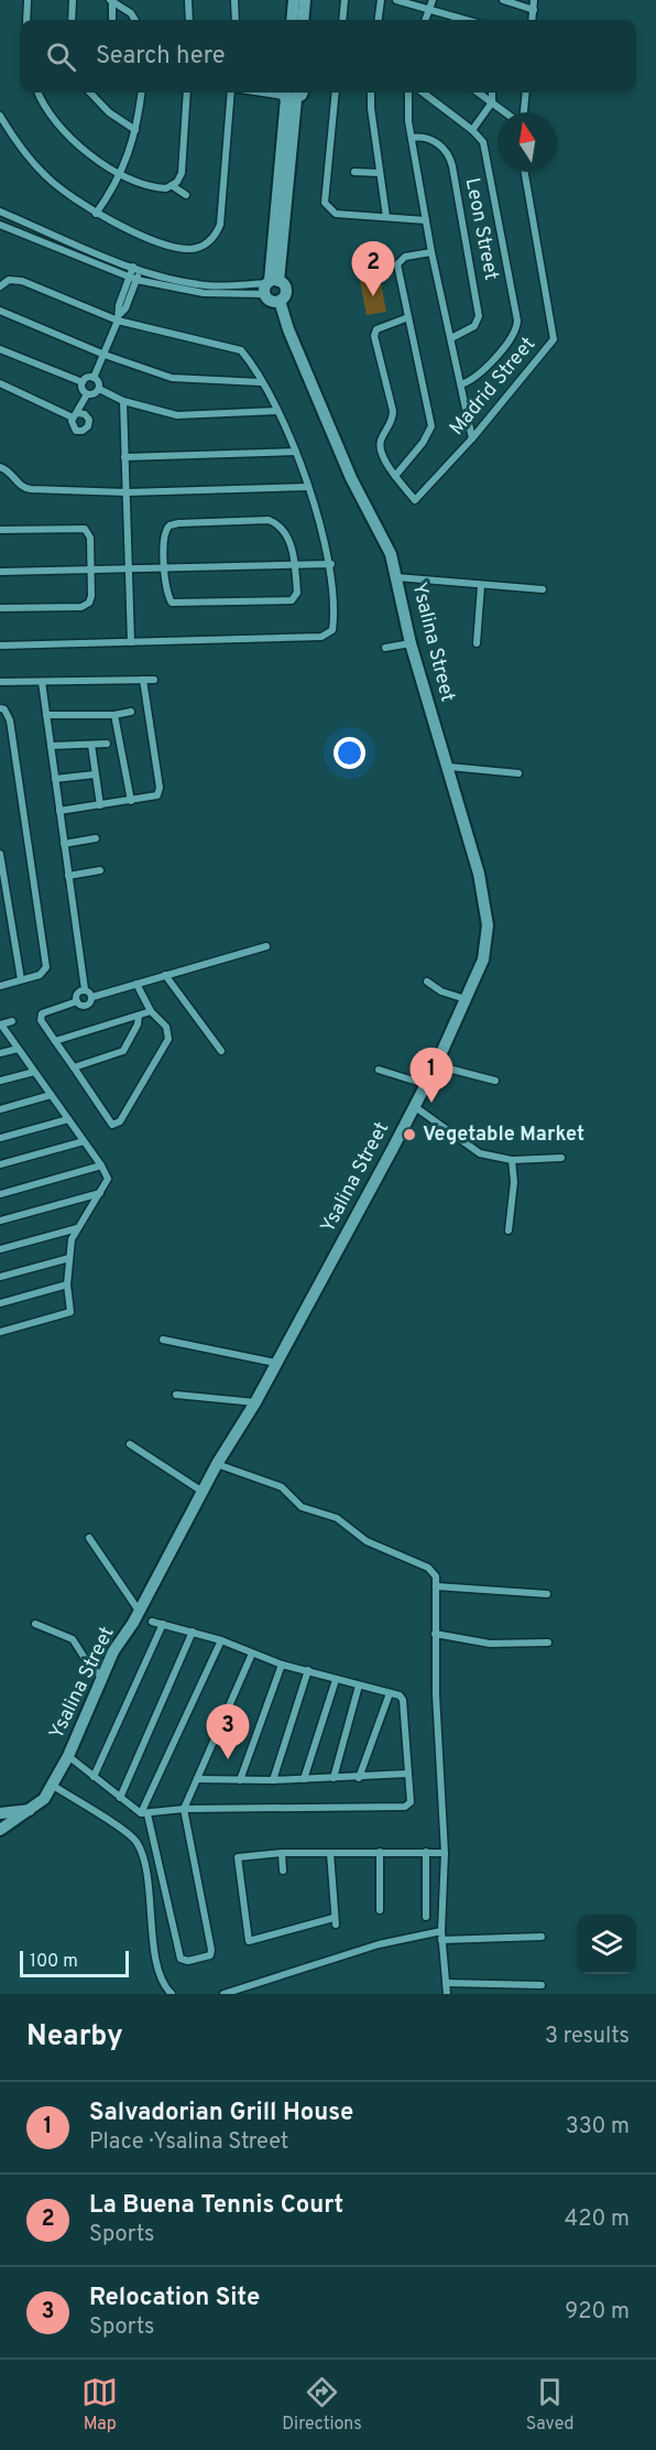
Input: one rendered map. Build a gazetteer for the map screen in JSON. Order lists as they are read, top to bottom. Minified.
{"streets":{"street":["Leon Street","Madrid Street","Ysalina Street"]},"places":["Vegetable Market"],"scale_bar":"100 m","north":"top","page":{"search":"Search here","pins":["2","1","3"],"scale":"100 m","heading":["Nearby","3 results"],"list":[{"mark":"1","name":"Salvadorian Grill House","note":"Place · Ysalina Street","value":"330 m"},{"mark":"2","name":"La Buena Tennis Court","note":"Sports","value":"420 m"},{"mark":"3","name":"Relocation Site","note":"Sports","value":"920 m"}],"nav":["Map","Directions","Saved"]}}
